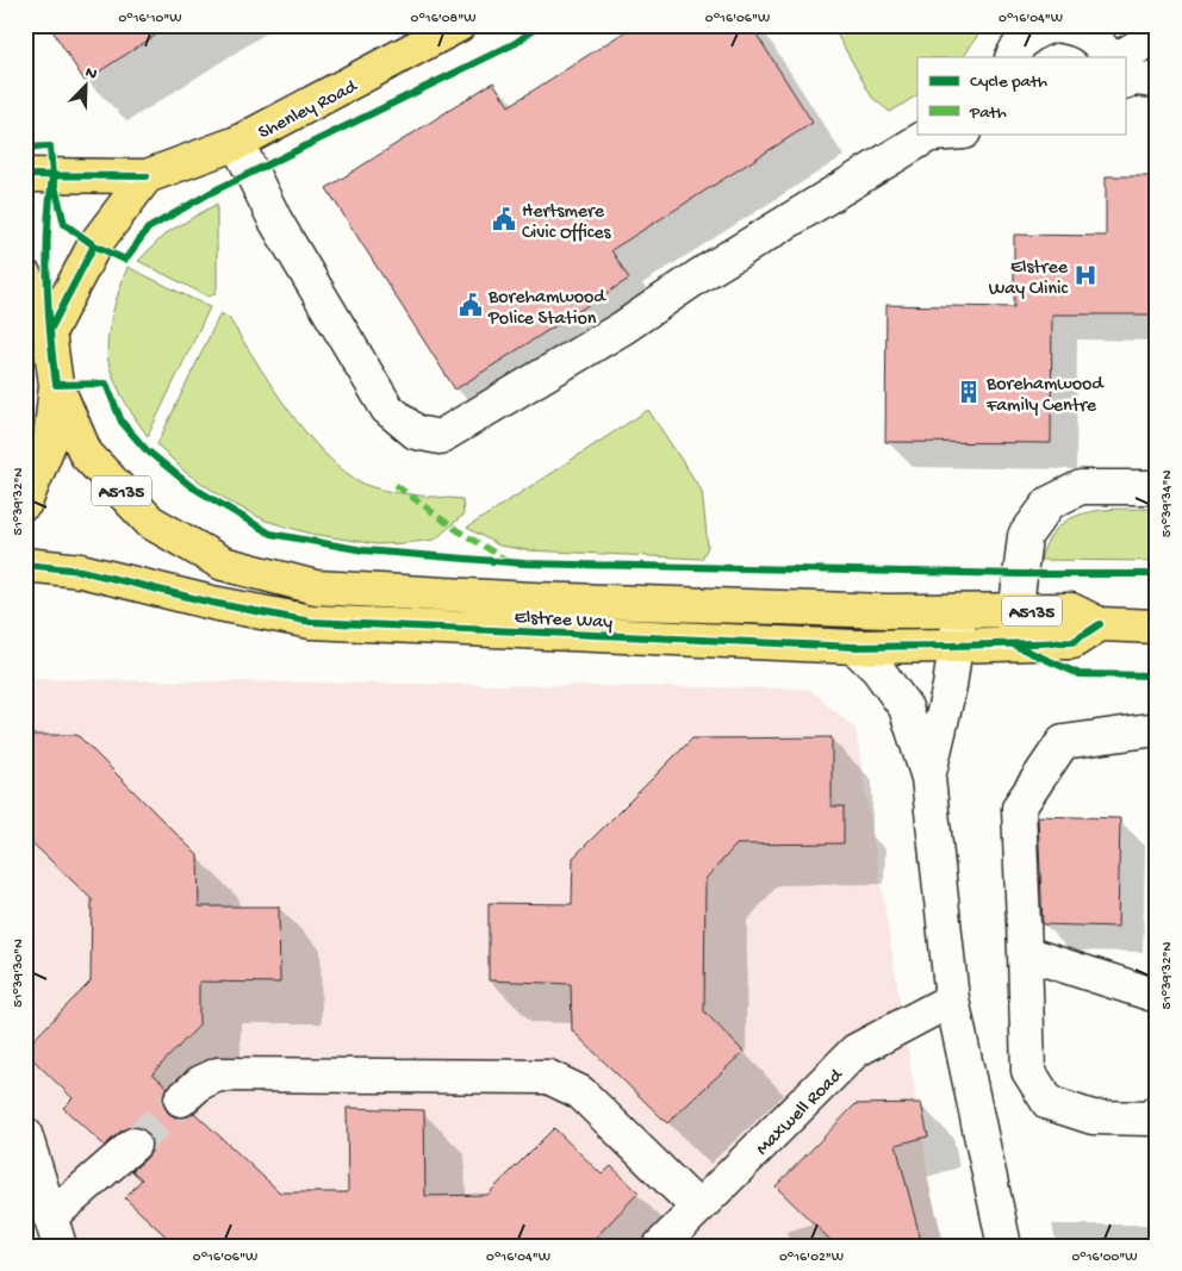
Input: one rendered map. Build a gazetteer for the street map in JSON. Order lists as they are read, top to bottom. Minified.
{"streets":{"main road":["Shenley Road","A5135","Elstree Way"],"street":["Maxwell Road"]},"places":{"public building":["Hertsmere Civic Offices","Borehamwood Police Station"],"hospital":["Elstree Way Clinic"],"building":["Borehamwood Family Centre"]},"legend":["Cycle path","Path"],"north":"top right","coordinates":["0°16'10\"W","0°16'08\"W","0°16'06\"W","0°16'04\"W","51°39'32\"N","51°39'34\"N","51°39'30\"N","0°16'02\"W","0°16'00\"W"]}
